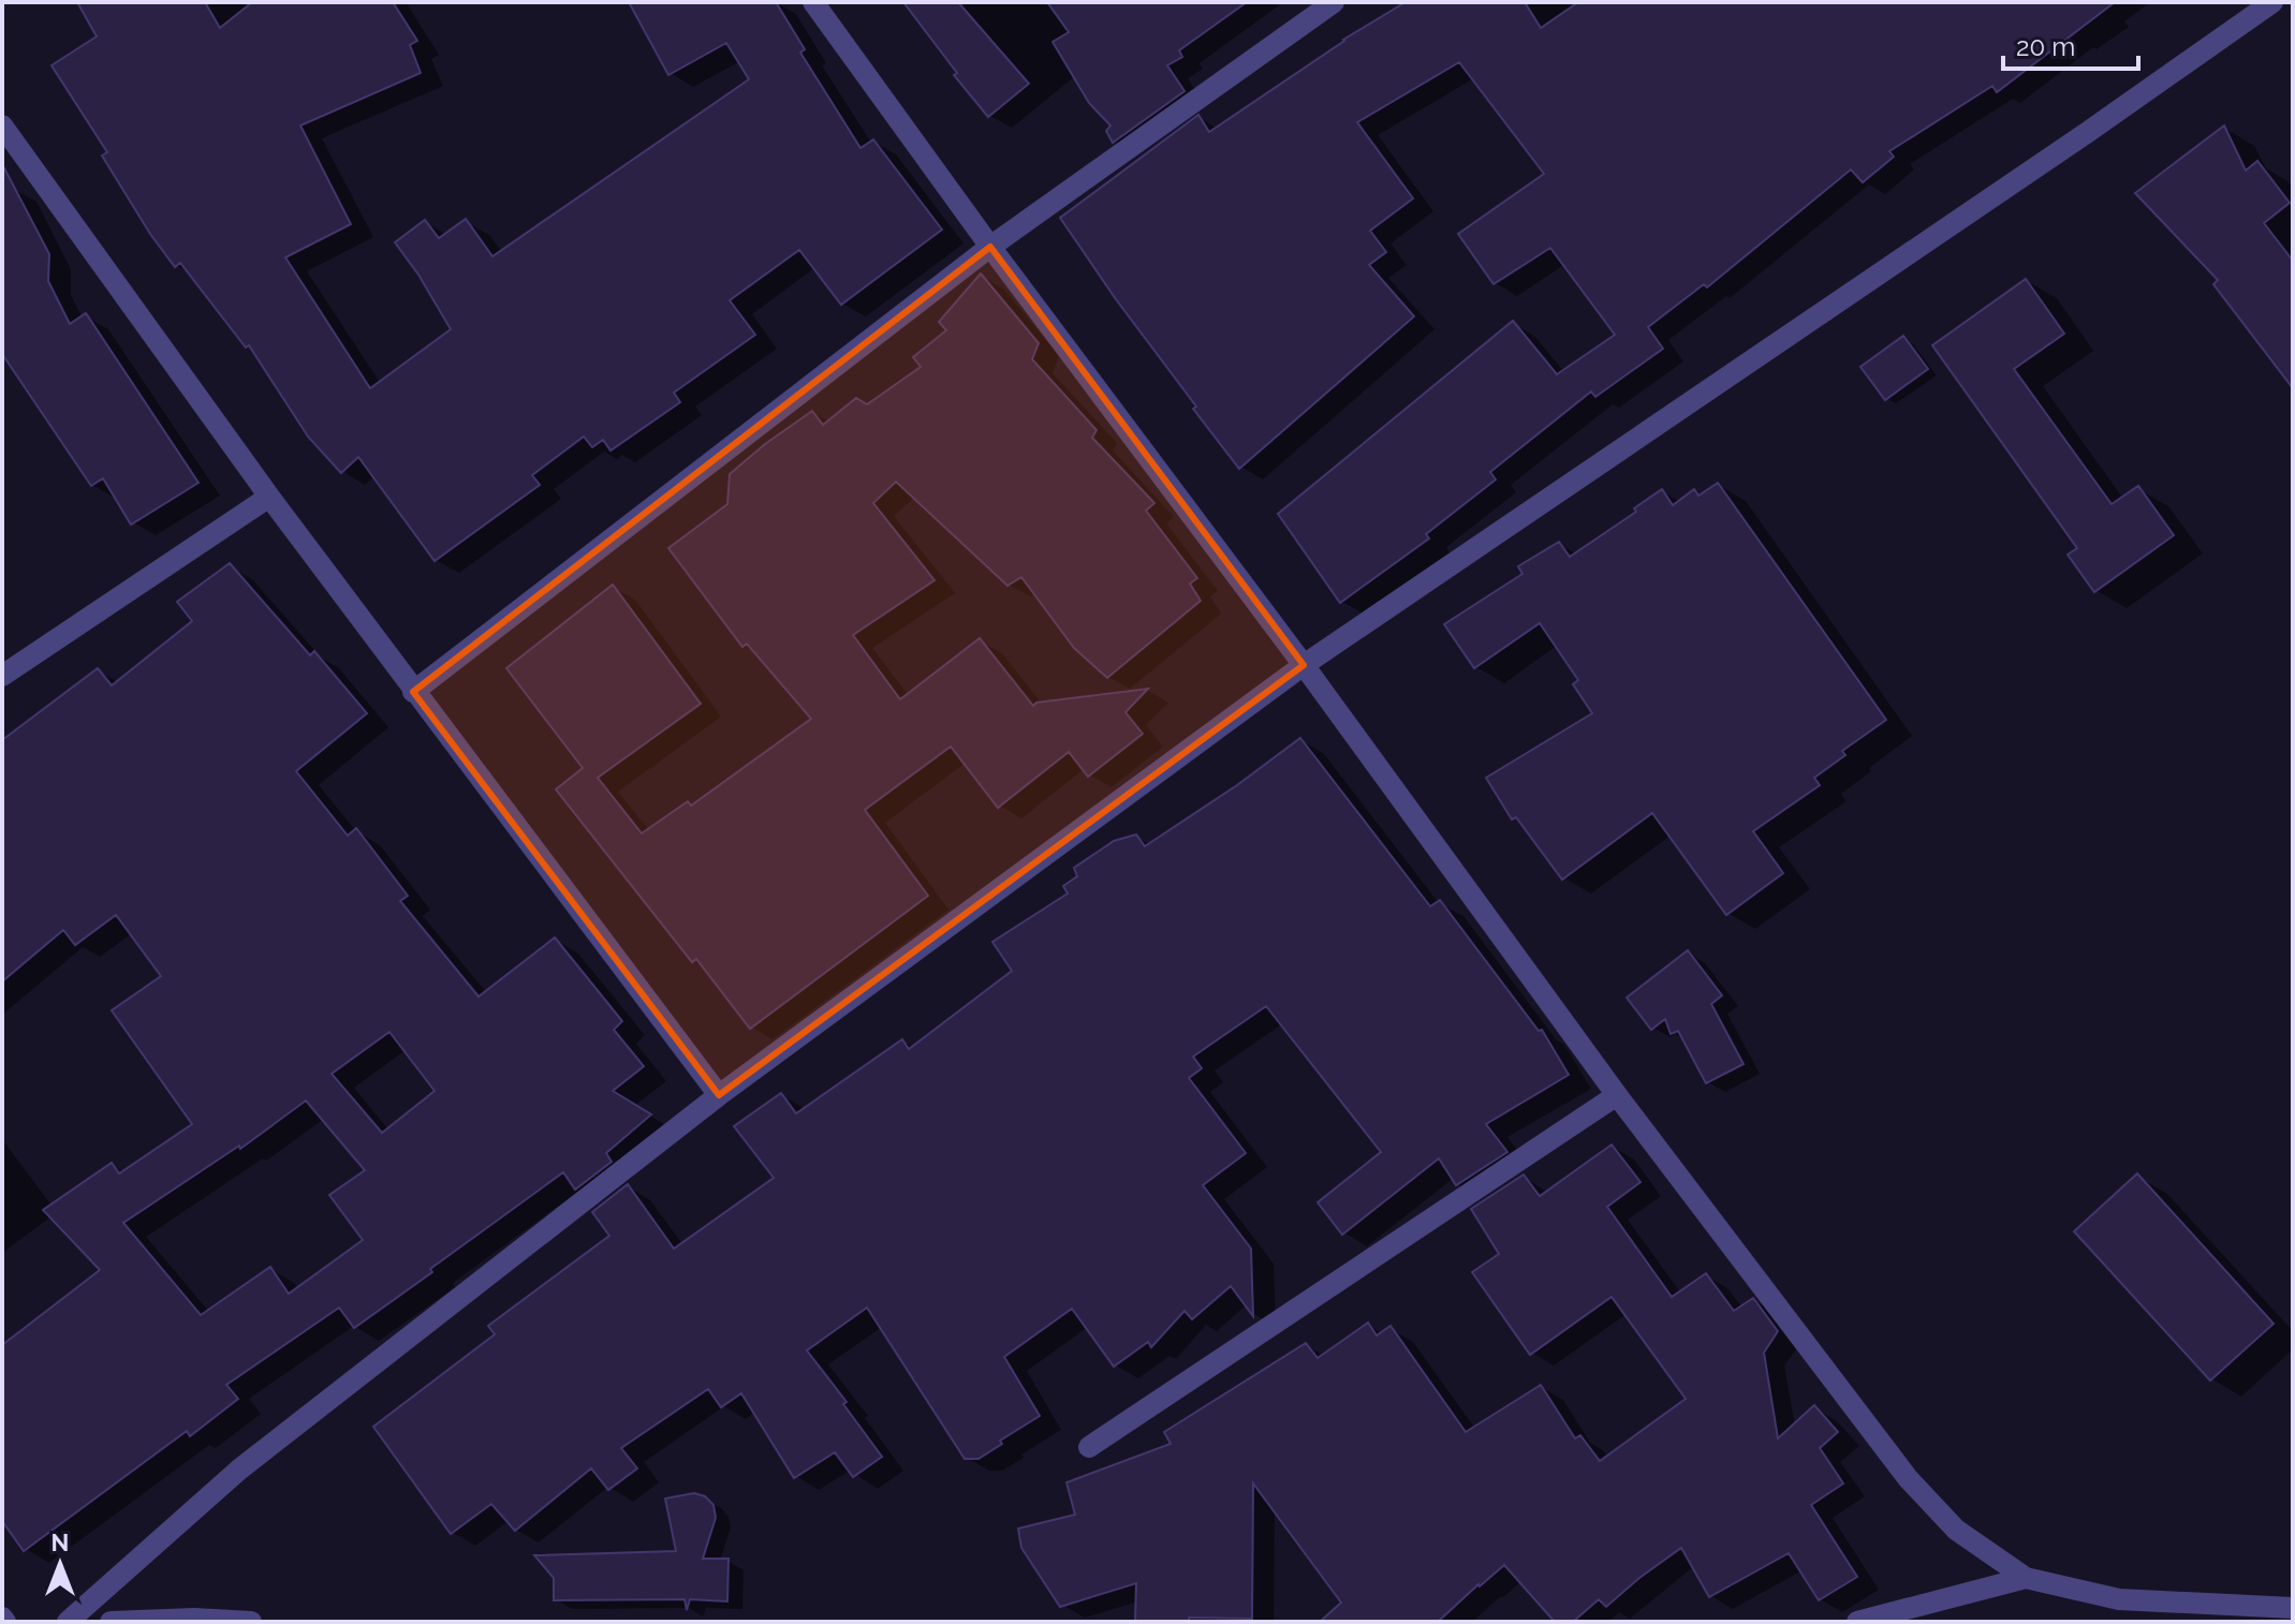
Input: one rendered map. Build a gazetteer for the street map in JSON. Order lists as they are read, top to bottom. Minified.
{"scale_bar":"20 m","north":"top"}
